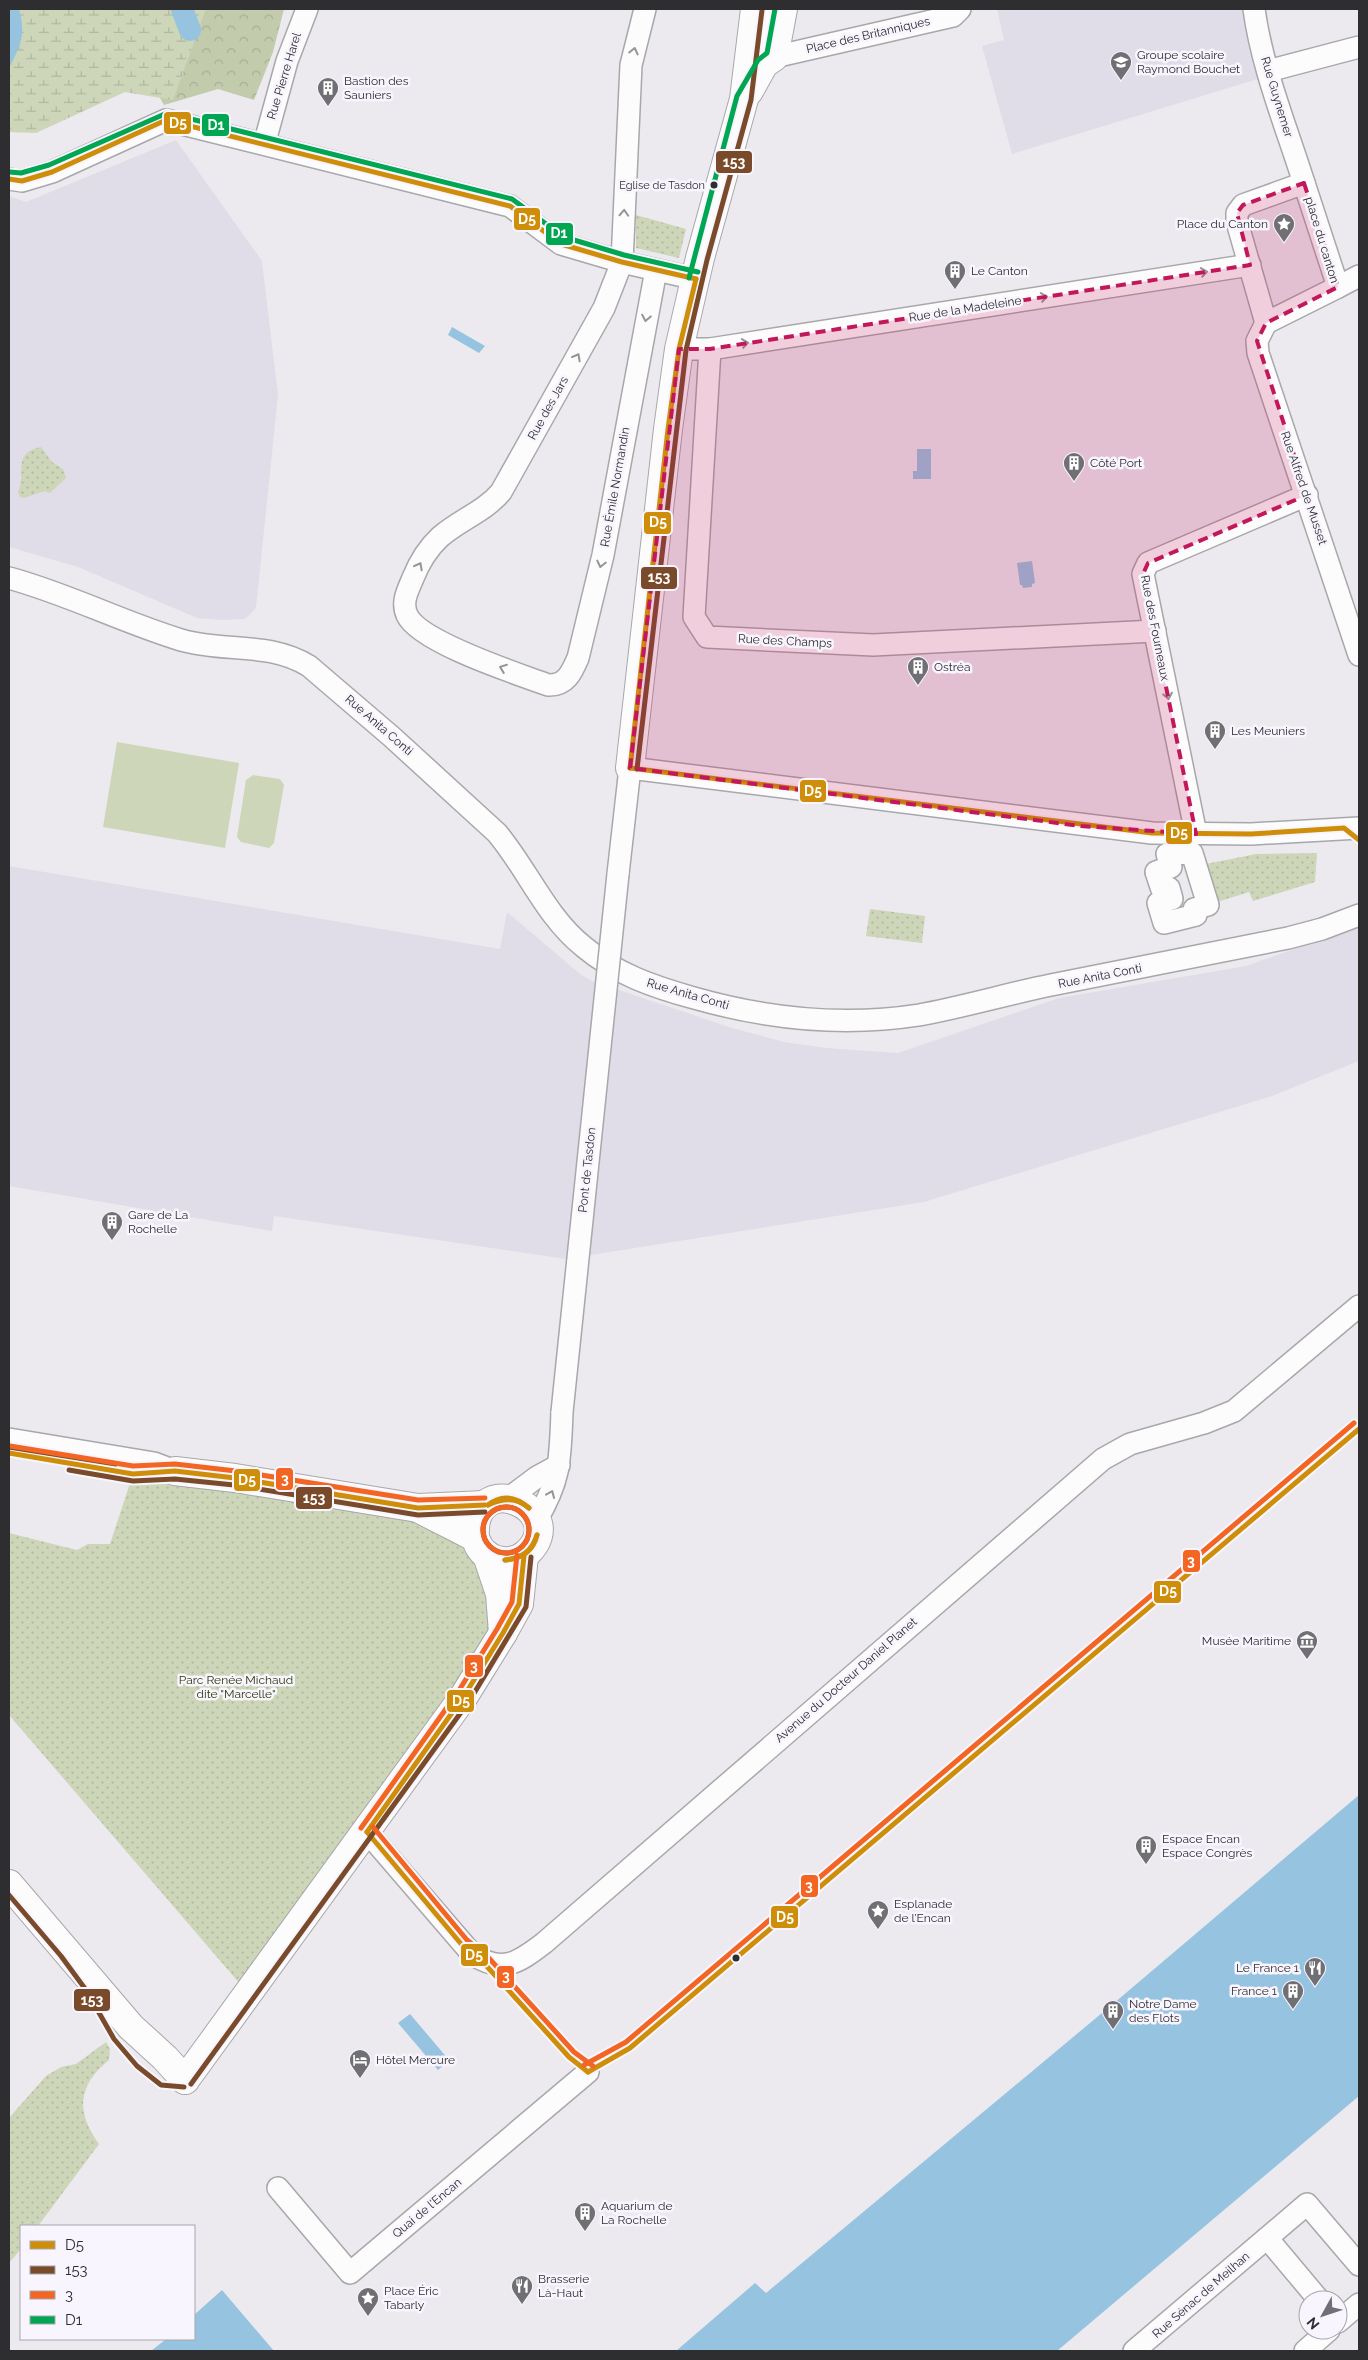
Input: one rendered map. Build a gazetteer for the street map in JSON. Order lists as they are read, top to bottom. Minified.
{"streets":{"street":["Place des Britanniques","Rue Pierre Harel","Rue Guynemer","place du canton","Rue de la Madeleine","Rue des Jars","Rue Émile Normandin","Rue Alfred de Musset","Rue des Fourneaux","Rue des Champs","Rue Anita Conti","Pont de Tasdon","Avenue du Docteur Daniel Planet","Quai de l'Encan","Rue Sénac de Meilhan"]},"crossings":[["Rue Guynemer","place du canton"],["place du canton","Rue de la Madeleine"],["place du canton","Rue Alfred de Musset"],["Rue de la Madeleine","Rue des Champs"],["Rue des Jars","Rue Émile Normandin"],["Rue Alfred de Musset","Rue des Fourneaux"],["Rue des Fourneaux","Rue des Champs"]],"one_way":["Rue de la Madeleine","Rue des Jars","Rue Émile Normandin","Rue des Fourneaux"],"parks":["Parc Renée Michaud dite \"Marcelle\""],"places":{"school or university":["Groupe scolaire Raymond Bouchet"],"building":["Bastion des Sauniers","Le Canton","Côté Port","Ostréa","Les Meuniers","Gare de La Rochelle","Espace Encan Espace Congrès","France 1","Notre Dame des Flots","Aquarium de La Rochelle"],"other":["Eglise de Tasdon"],"place":["Place du Canton","Esplanade de l’Encan","Place Éric Tabarly"],"museum":["Musée Maritime"],"restaurant":["Le France 1","Brasserie Là-Haut"],"hotel":["Hôtel Mercure"]},"lines":["transit line D1","transit line 153","transit line D5","transit line 3"],"legend":["D5","153","3","D1"],"north":"bottom left"}
